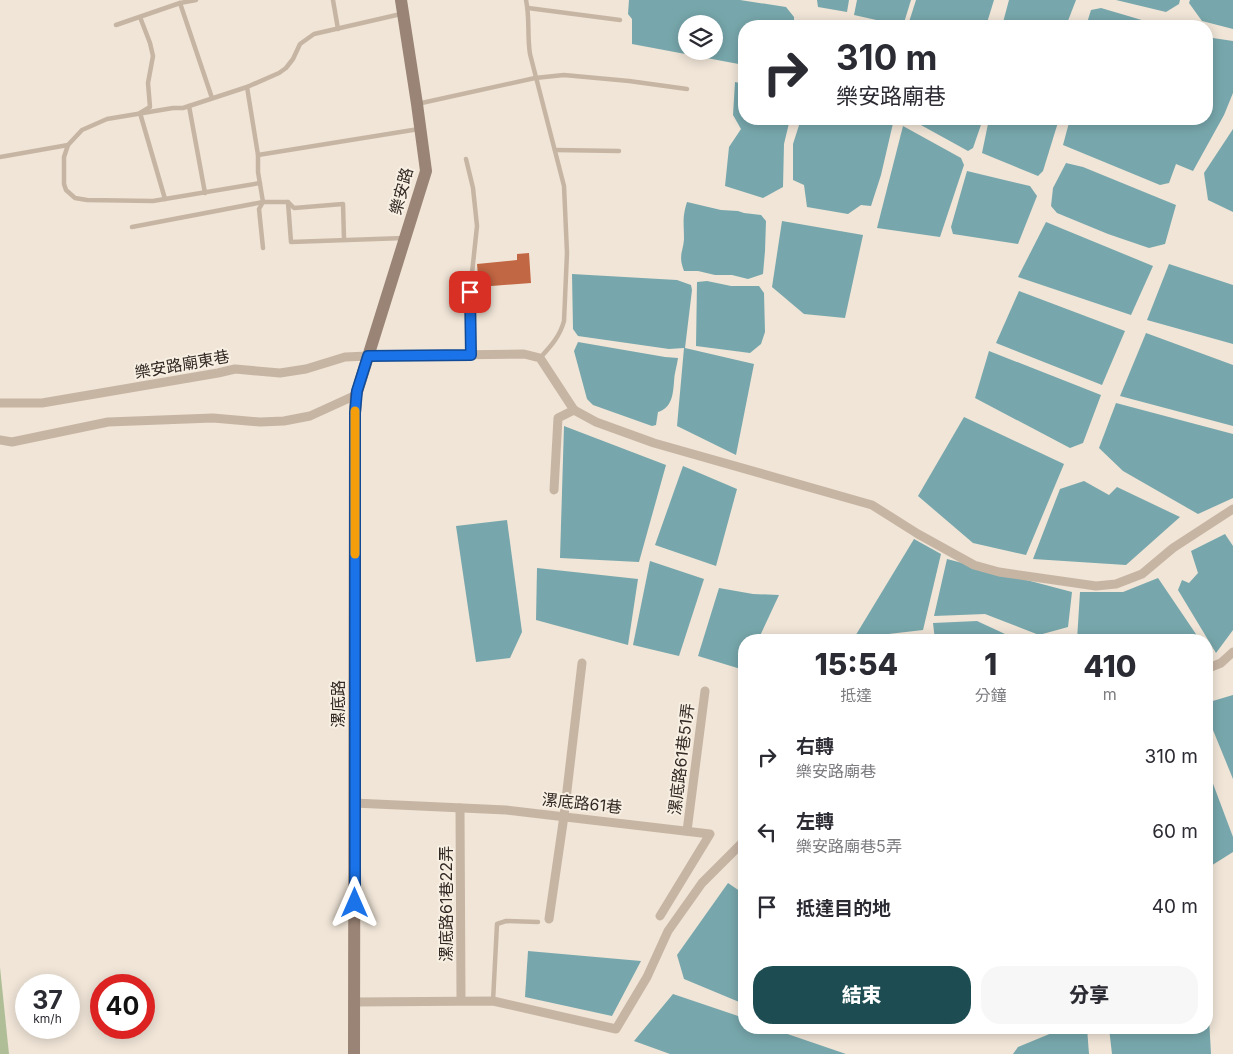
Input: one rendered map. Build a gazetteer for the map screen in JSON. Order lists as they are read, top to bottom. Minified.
{"streets":{"street":["樂安路","樂安路廟東巷","漯底路","漯底路61巷51弄","漯底路61巷","漯底路61巷22弄"]},"crossings":[["樂安路","樂安路廟東巷"],["樂安路","漯底路"],["樂安路廟東巷","漯底路"],["漯底路","漯底路61巷"],["漯底路61巷51弄","漯底路61巷"],["漯底路61巷","漯底路61巷22弄"]],"page":{"turn":["310 m","樂安路廟巷"],"eta":["15:54","抵達","1","分鐘","410","m"],"list":[{"name":"右轉","note":"樂安路廟巷","value":"310 m"},{"name":"左轉","note":"樂安路廟巷5弄","value":"60 m"},{"name":"抵達目的地","value":"40 m"}],"buttons":["結束","分享"],"speed":"37 km/h","limit":"40"}}
